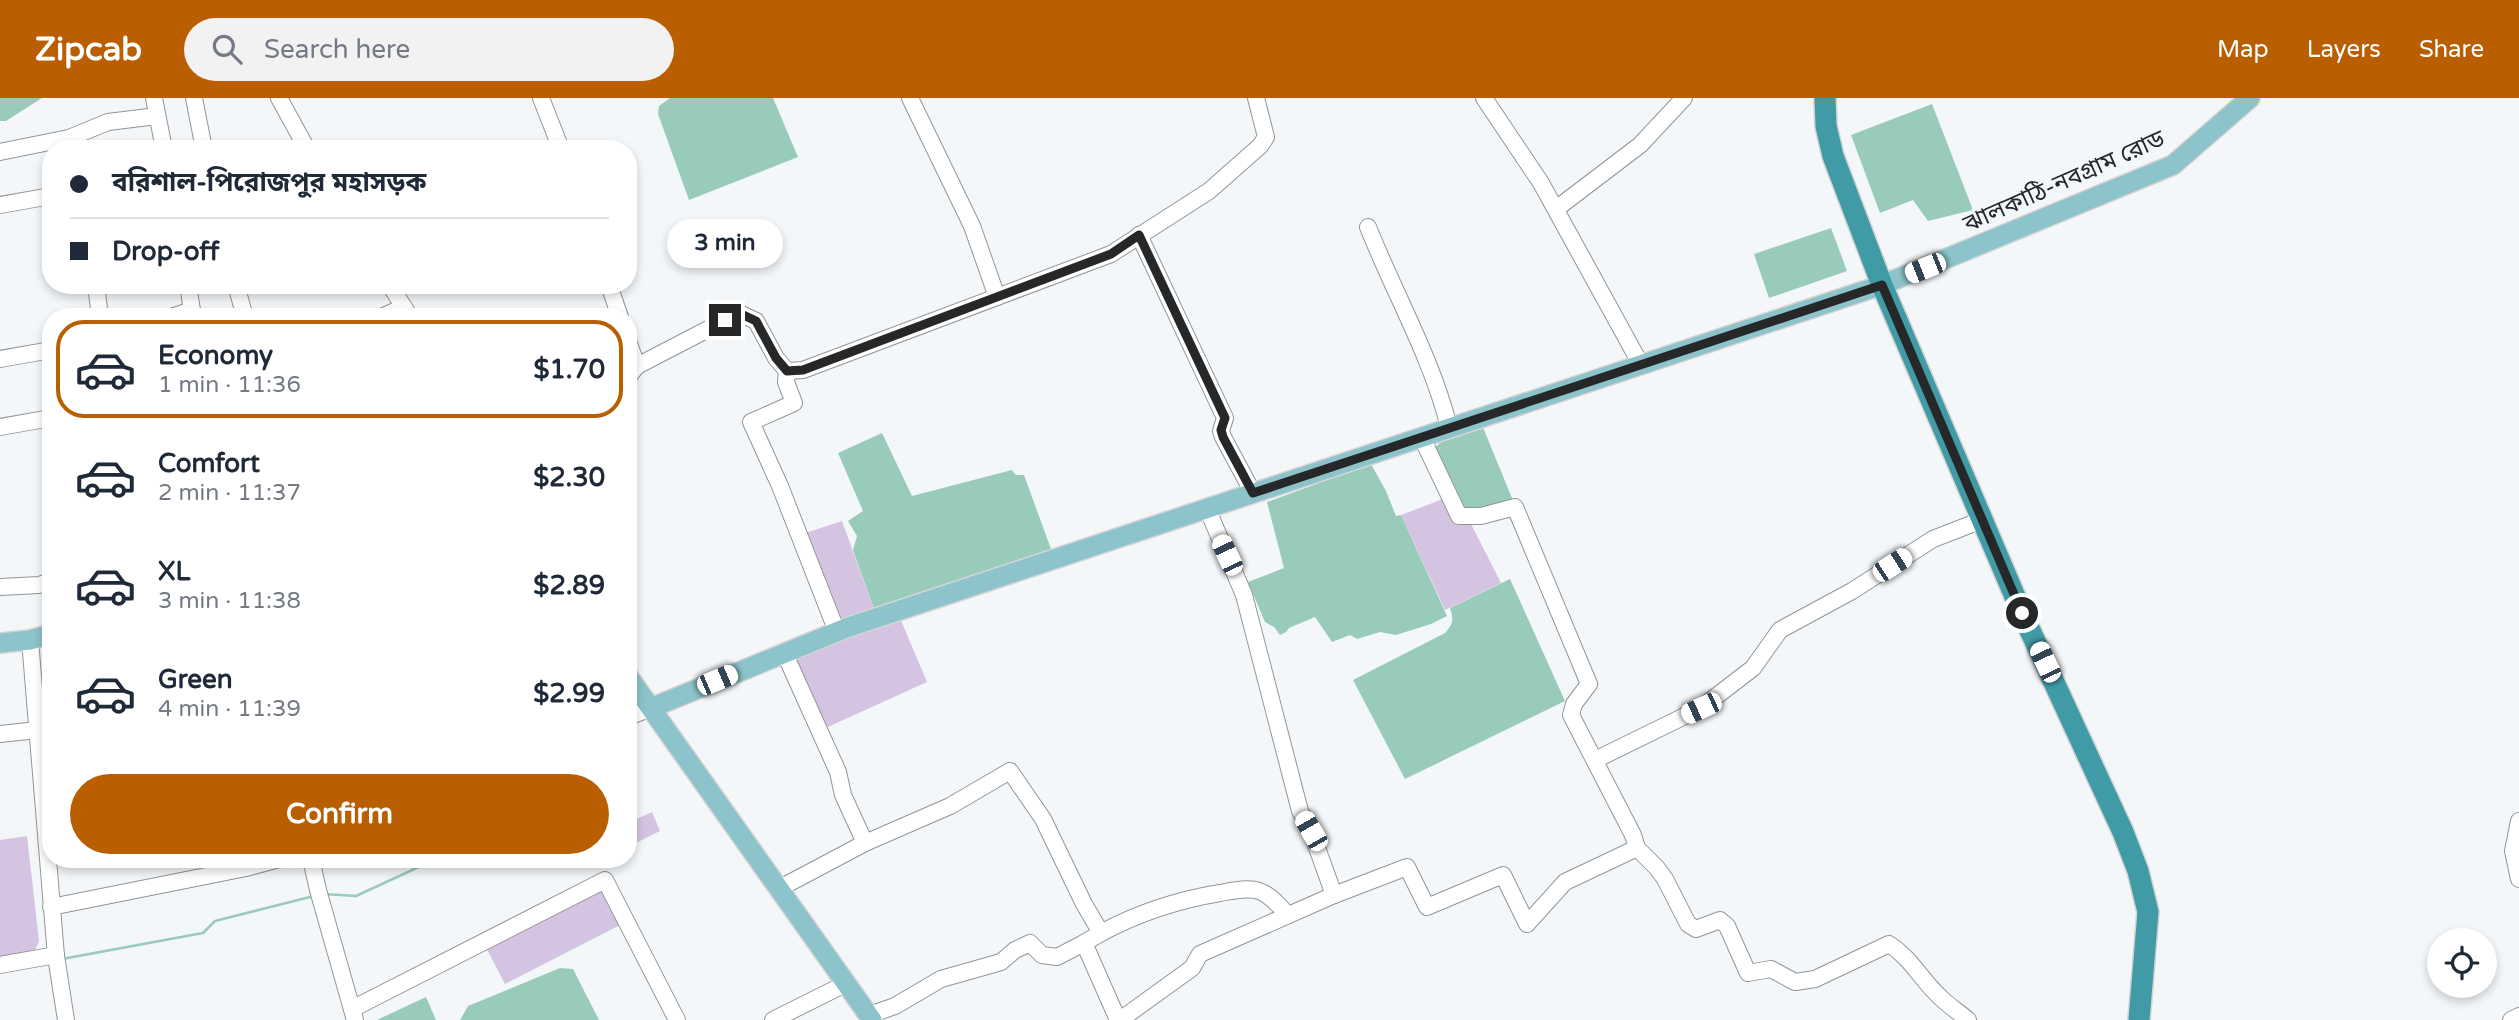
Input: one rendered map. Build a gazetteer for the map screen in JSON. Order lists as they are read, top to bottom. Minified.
{"streets":{"main road":["ঝালকাঠি-নবগ্রাম রোড"]},"page":{"header":"Zipcab","search":"Search here","nav":["Map","Layers","Share"],"banner":["বরিশাল-পিরোজপুর মহাসড়ক","Drop-off"],"bubble":"3 min","list":[{"name":"Economy","note":"1 min · 11:36","value":"$1.70"},{"name":"Comfort","note":"2 min · 11:37","value":"$2.30"},{"name":"XL","note":"3 min · 11:38","value":"$2.89"},{"name":"Green","note":"4 min · 11:39","value":"$2.99"}],"buttons":"Confirm"}}
